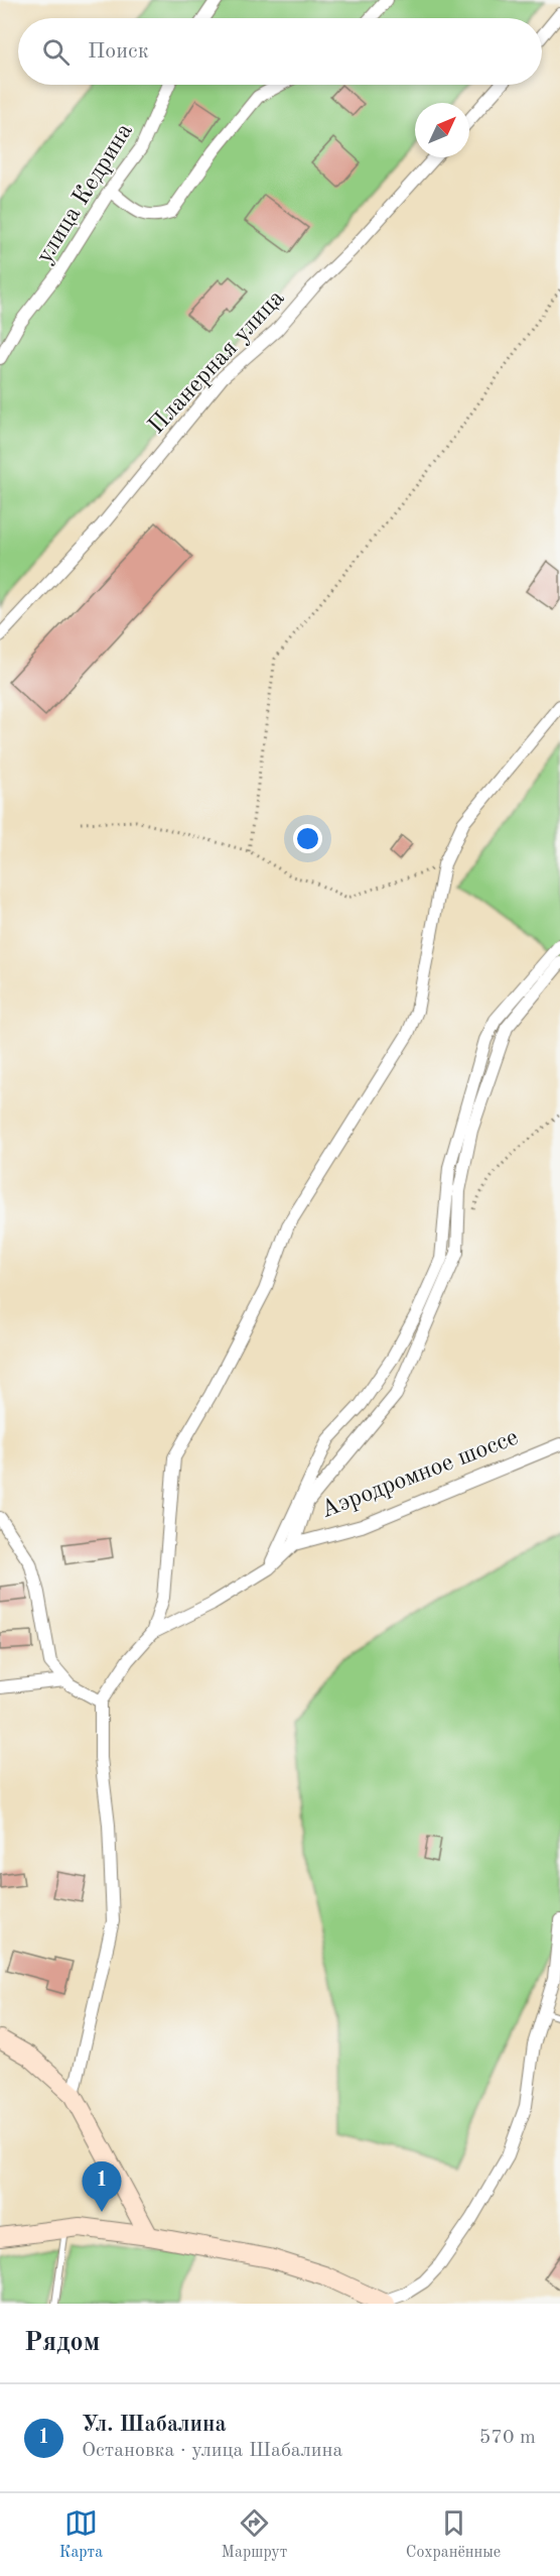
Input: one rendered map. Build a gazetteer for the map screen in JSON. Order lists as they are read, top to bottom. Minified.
{"streets":{"street":["улица Кедрина","Планерная улица","Аэродромное шоссе"]},"north":"top right","page":{"search":"Поиск","pins":"1","heading":"Рядом","list":[{"mark":"1","name":"Ул. Шабалина","note":"Остановка · улица Шабалина","value":"570 m"}],"nav":["Карта","Маршрут","Сохранённые"]}}
